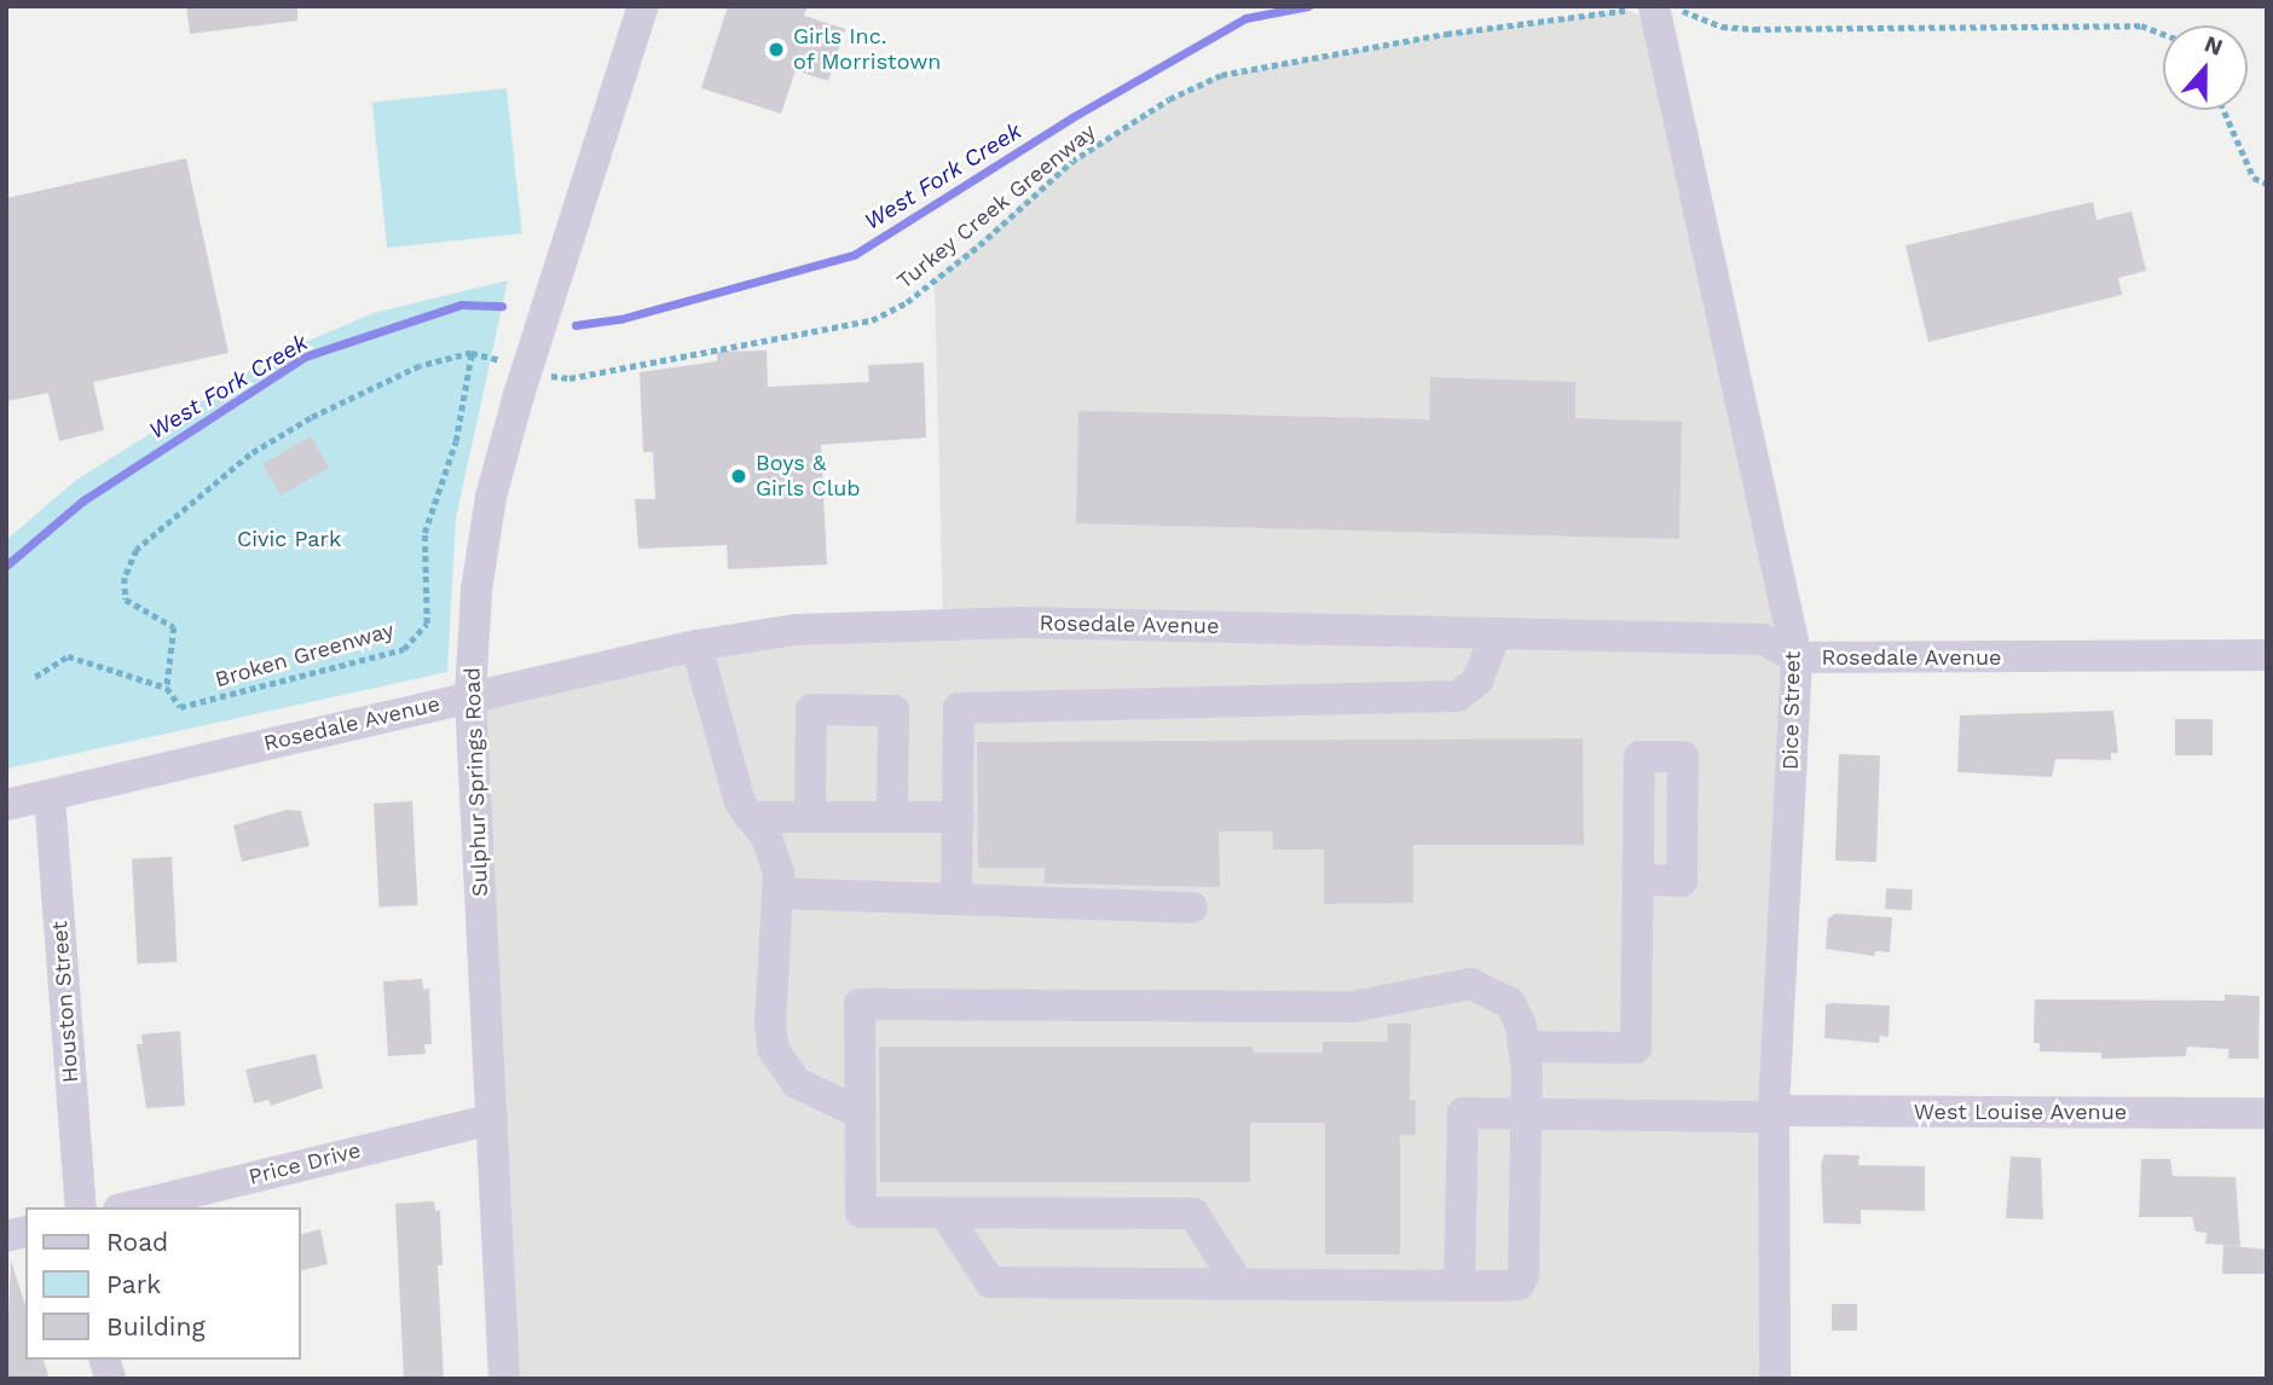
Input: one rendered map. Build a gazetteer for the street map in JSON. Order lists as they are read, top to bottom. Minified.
{"streets":{"street":["Rosedale Avenue","Dice Street","Sulphur Springs Road","Houston Street","West Louise Avenue","Price Drive"],"path":["Turkey Creek Greenway","Broken Greenway"]},"crossings":[["Turkey Creek Greenway","Dice Street"],["Rosedale Avenue","Dice Street"],["Rosedale Avenue","Sulphur Springs Road"],["Rosedale Avenue","Houston Street"],["Dice Street","West Louise Avenue"],["Sulphur Springs Road","Price Drive"]],"water":["West Fork Creek"],"parks":["Civic Park"],"places":["Girls Inc. of Morristown","Boys & Girls Club"],"legend":["Road","Park","Building"],"north":"top"}
